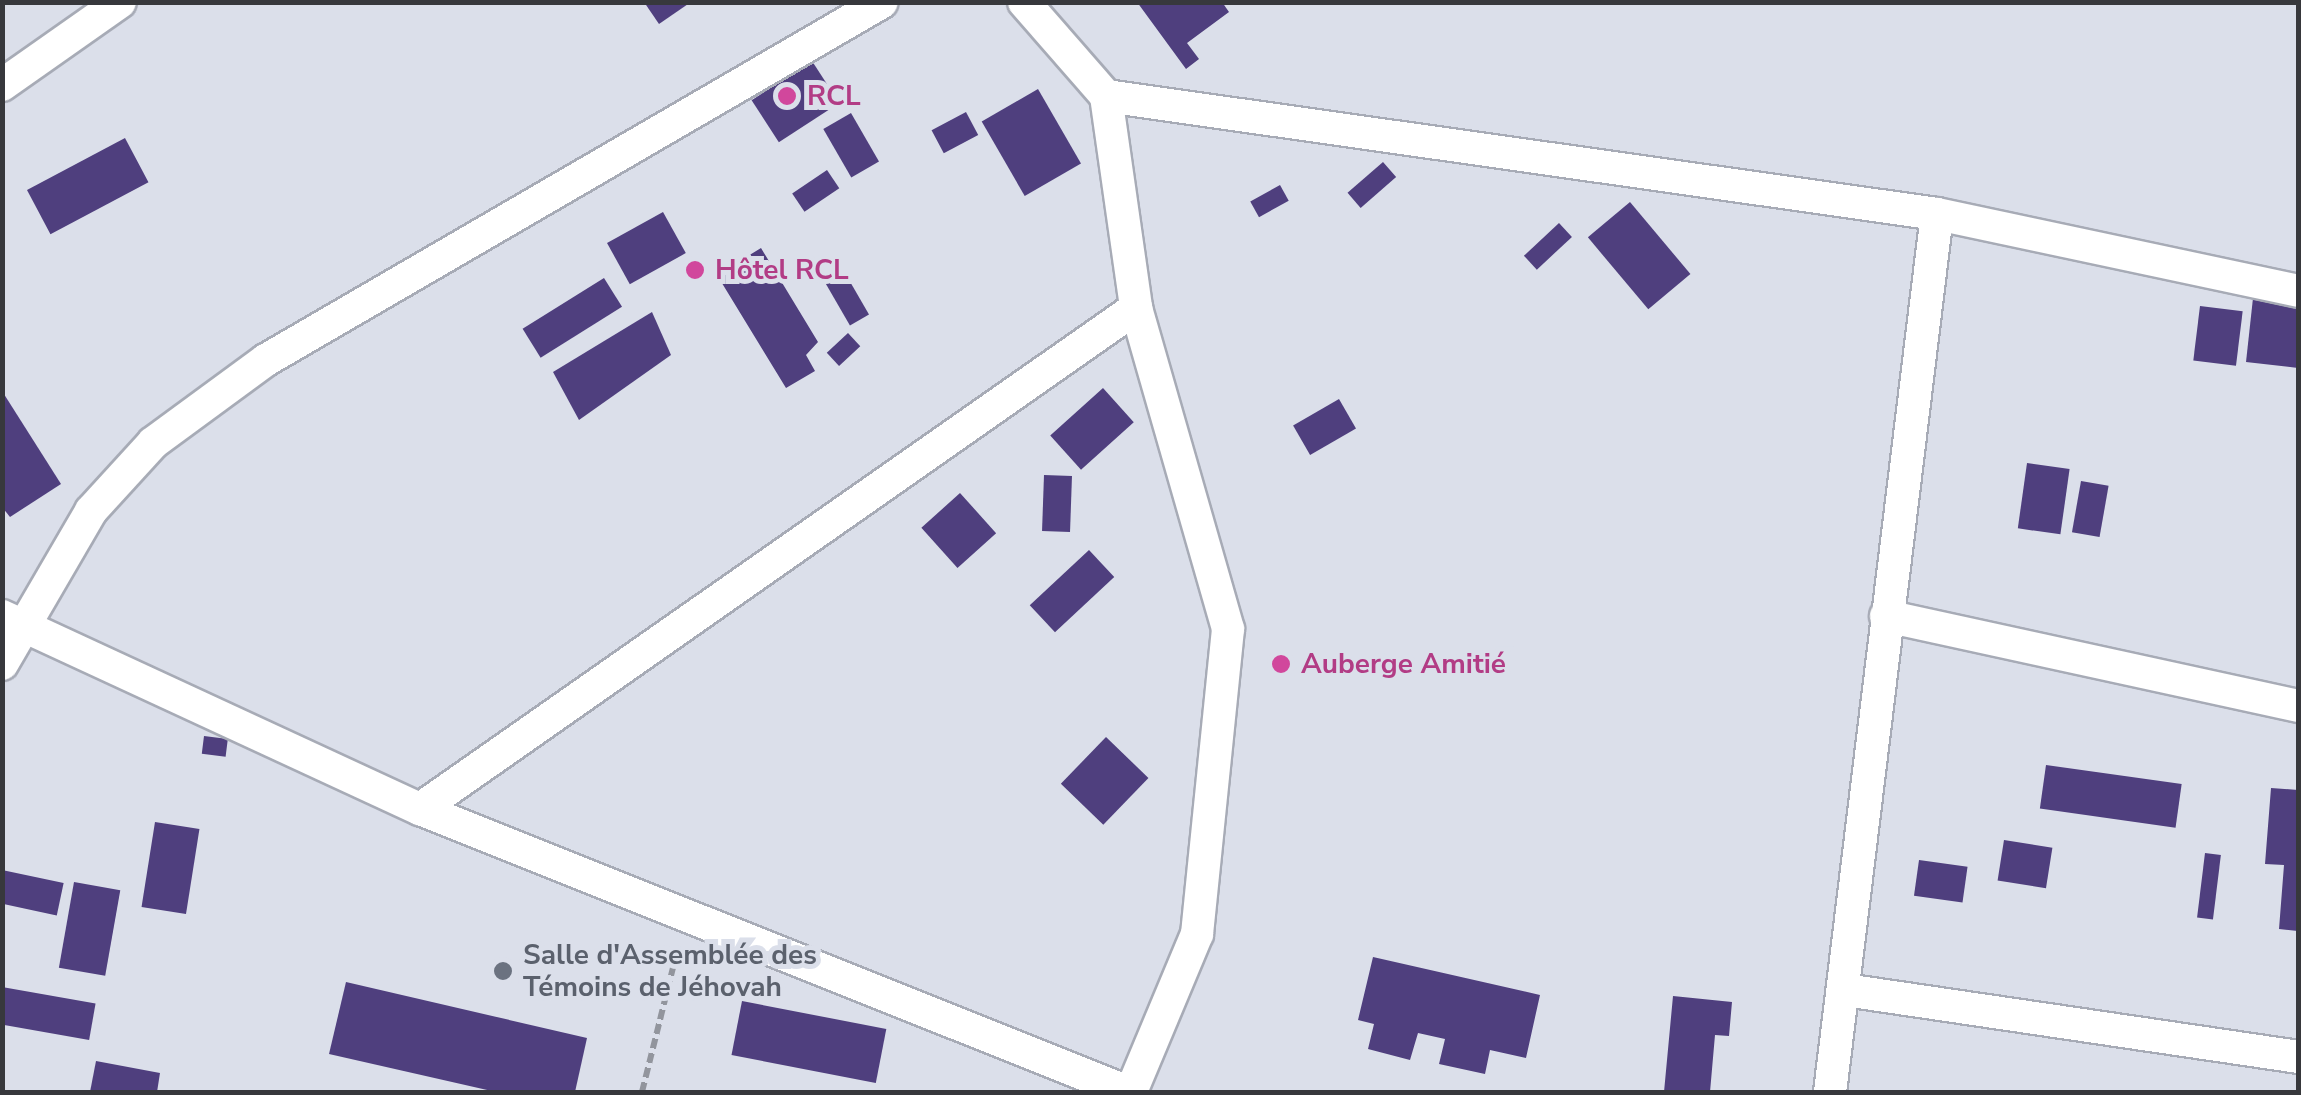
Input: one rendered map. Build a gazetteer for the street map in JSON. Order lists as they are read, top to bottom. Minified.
{"places":["RCL","Hôtel RCL","Auberge Amitié","Salle d'Assemblée des Témoins de Jéhovah"]}
